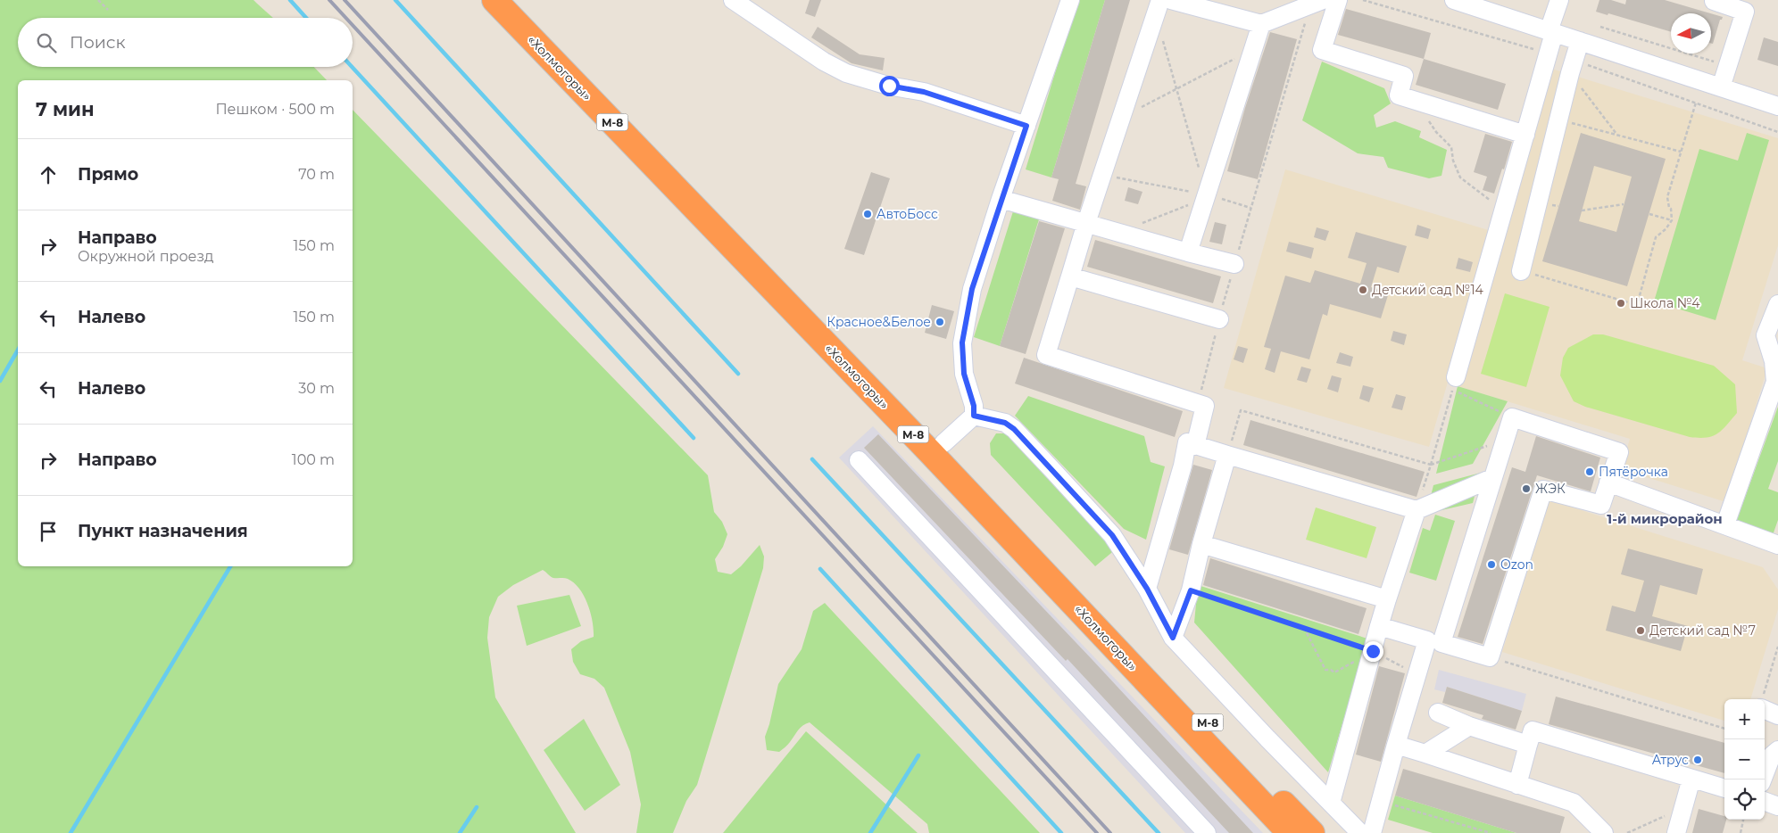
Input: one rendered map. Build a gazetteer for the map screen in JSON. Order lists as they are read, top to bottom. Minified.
{"streets":{"highway":["«Холмогоры»","М-8"]},"districts":["1-й микрорайон"],"places":["АвтоБосс","Детский сад №14","Школа №4","Красное&Белое","Пятёрочка","ЖЭК","Ozon","Детский сад №7","Атрус"],"north":"left","page":{"search":"Поиск","heading":["7 мин","Пешком · 500 m"],"list":[["Прямо","70 m"],["Направо","Окружной проезд","150 m"],["Налево","150 m"],["Налево","30 m"],["Направо","100 m"],"Пункт назначения"],"map_buttons":["+","−"]}}
